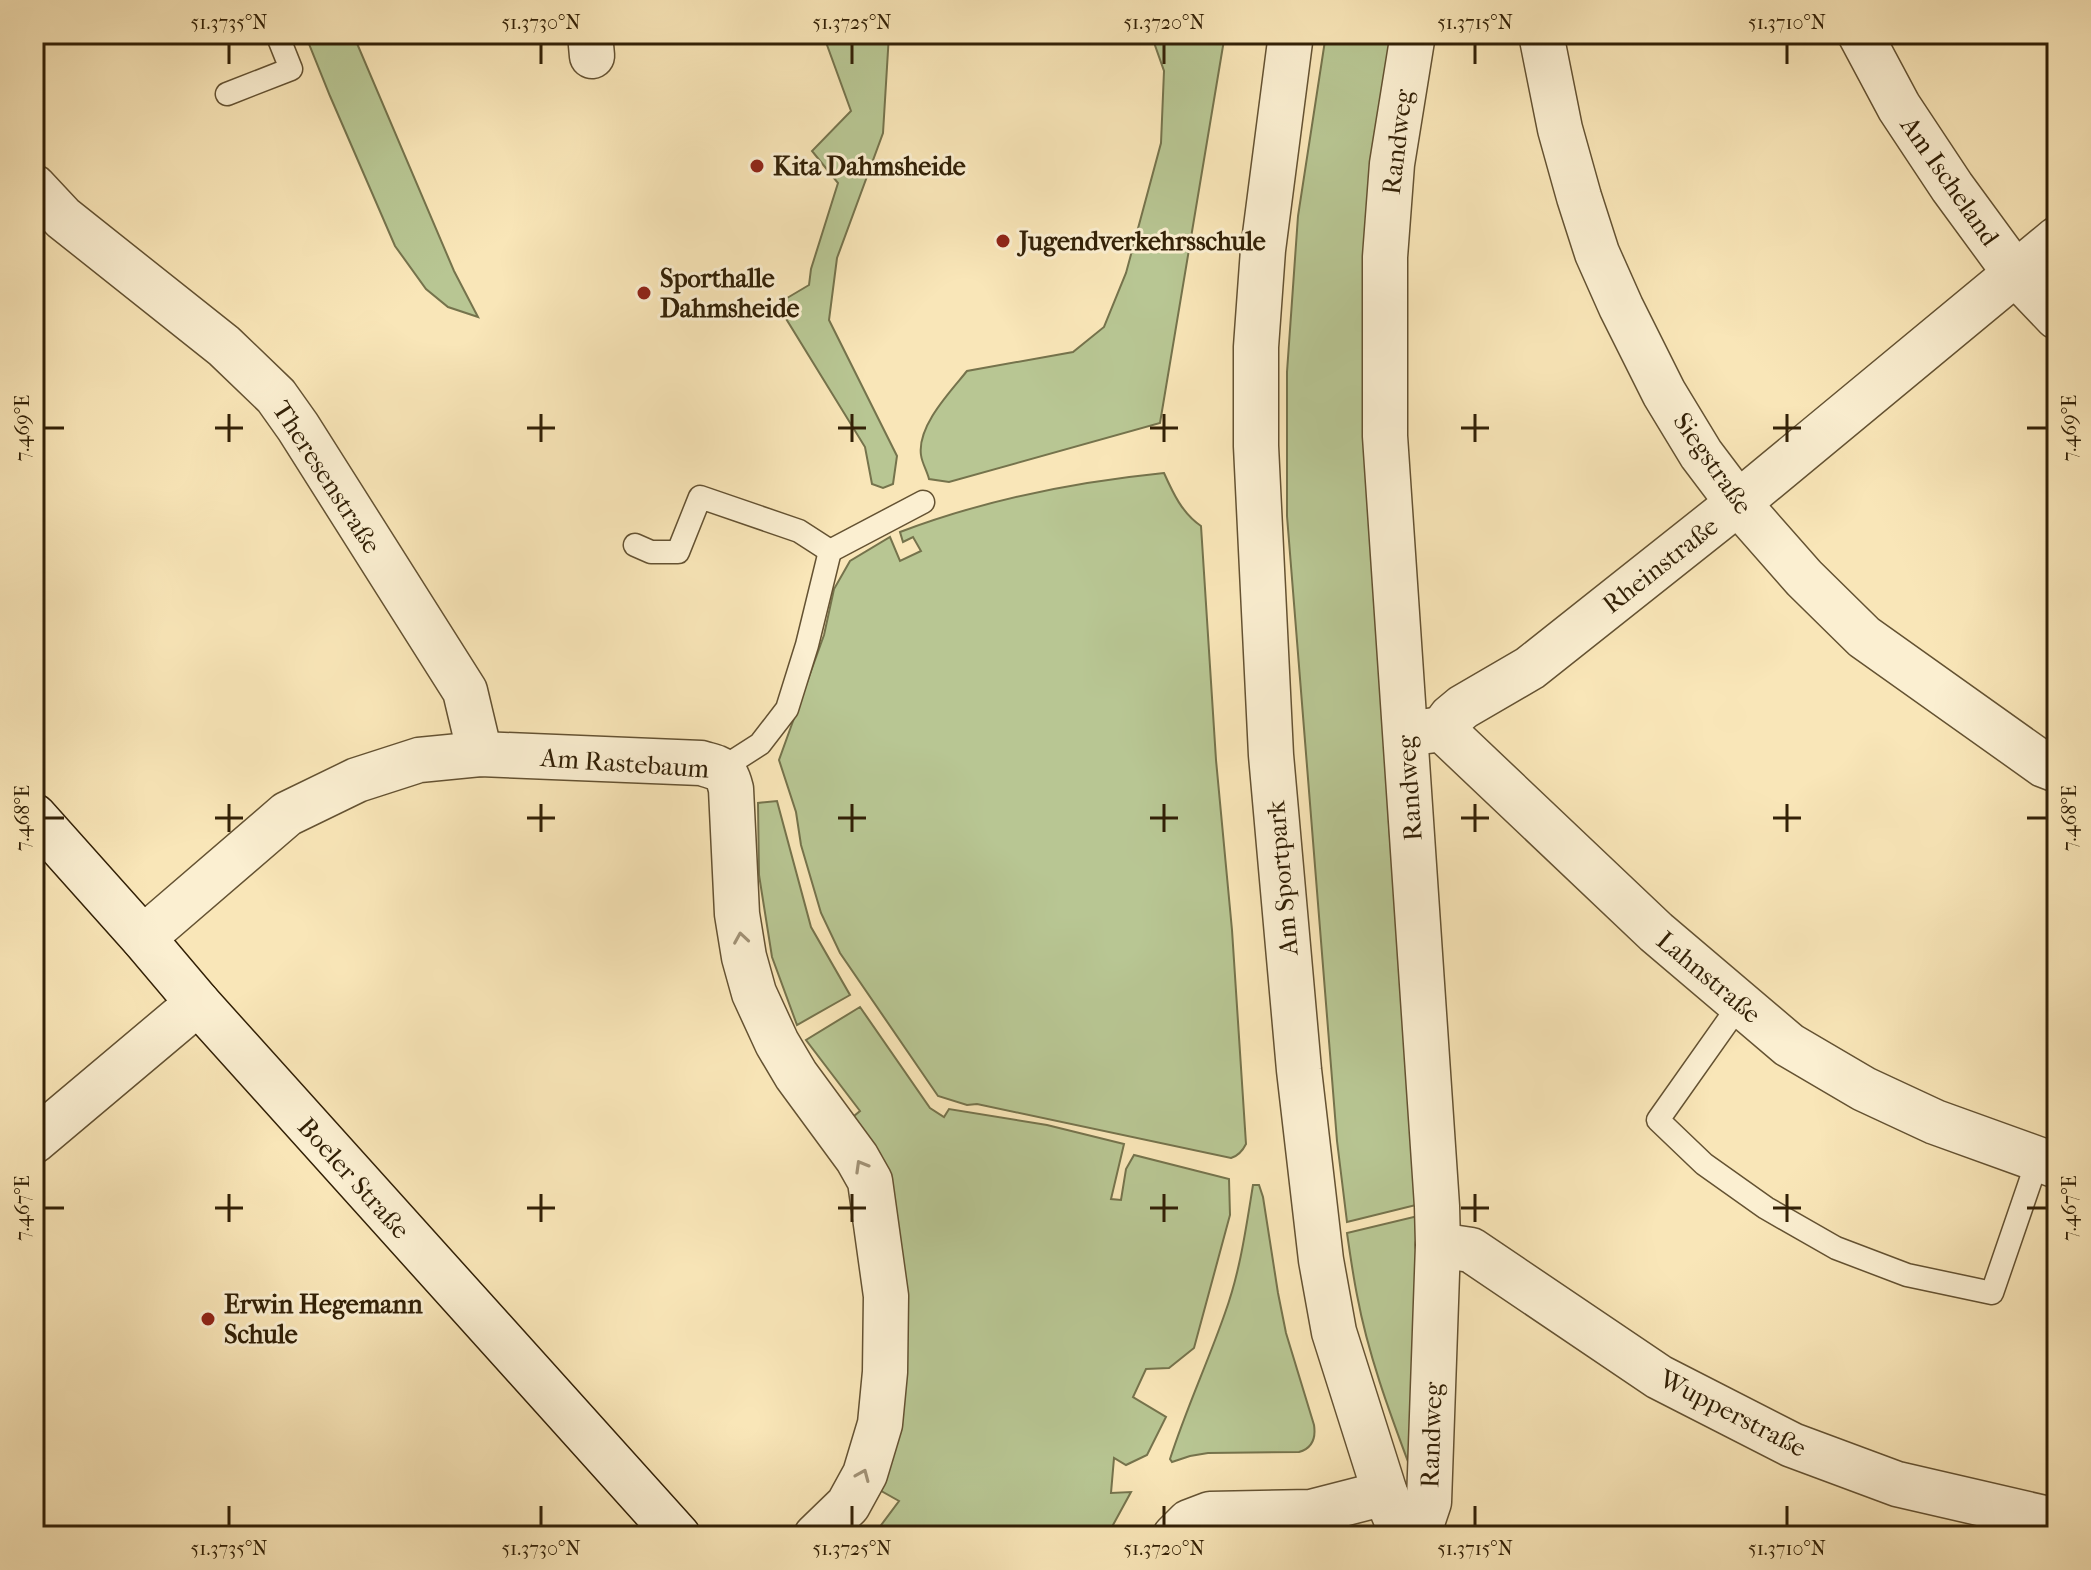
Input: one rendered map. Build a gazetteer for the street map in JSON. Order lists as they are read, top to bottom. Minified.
{"streets":{"street":["Randweg","Am Ischeland","Siegstraße","Theresenstraße","Rheinstraße","Am Rastebaum","Am Sportpark","Lahnstraße","Boeler Straße","Wupperstraße"]},"crossings":[["Randweg","Rheinstraße"],["Randweg","Am Sportpark"],["Randweg","Lahnstraße"],["Randweg","Wupperstraße"],["Am Ischeland","Rheinstraße"],["Siegstraße","Rheinstraße"],["Theresenstraße","Am Rastebaum"],["Rheinstraße","Lahnstraße"],["Am Rastebaum","Boeler Straße"]],"one_way":["Am Rastebaum"],"places":["Kita Dahmsheide","Jugendverkehrsschule","Sporthalle Dahmsheide","Erwin Hegemann Schule"],"coordinates":["51.3735°N","51.3730°N","51.3725°N","51.3720°N","51.3715°N","51.3710°N","7.469°E","7.468°E","7.467°E"]}
